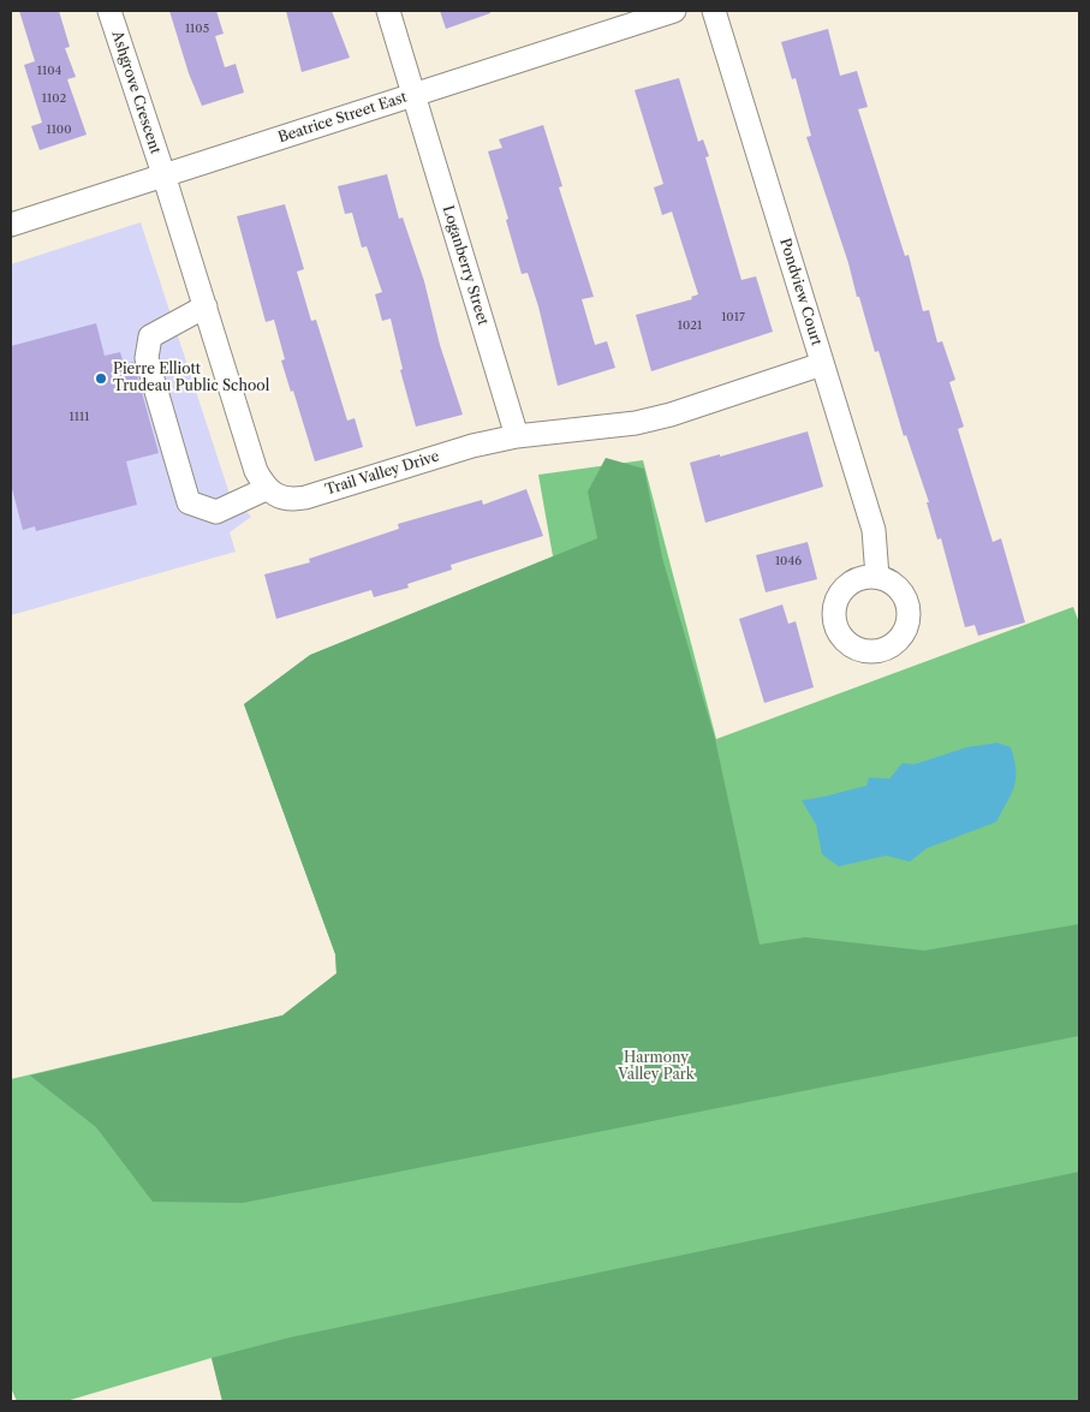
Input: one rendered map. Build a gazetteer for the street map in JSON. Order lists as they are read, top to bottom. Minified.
{"streets":{"street":["Ashgrove Crescent","Beatrice Street East","Loganberry Street","Pondview Court","Trail Valley Drive"]},"crossings":[["Ashgrove Crescent","Beatrice Street East"],["Beatrice Street East","Loganberry Street"],["Loganberry Street","Trail Valley Drive"],["Pondview Court","Trail Valley Drive"]],"parks":["Harmony Valley Park"],"places":["Pierre Elliott Trudeau Public School"],"house_numbers":["1105","1104","1102","1100","1017","1021","1111","1046"]}
